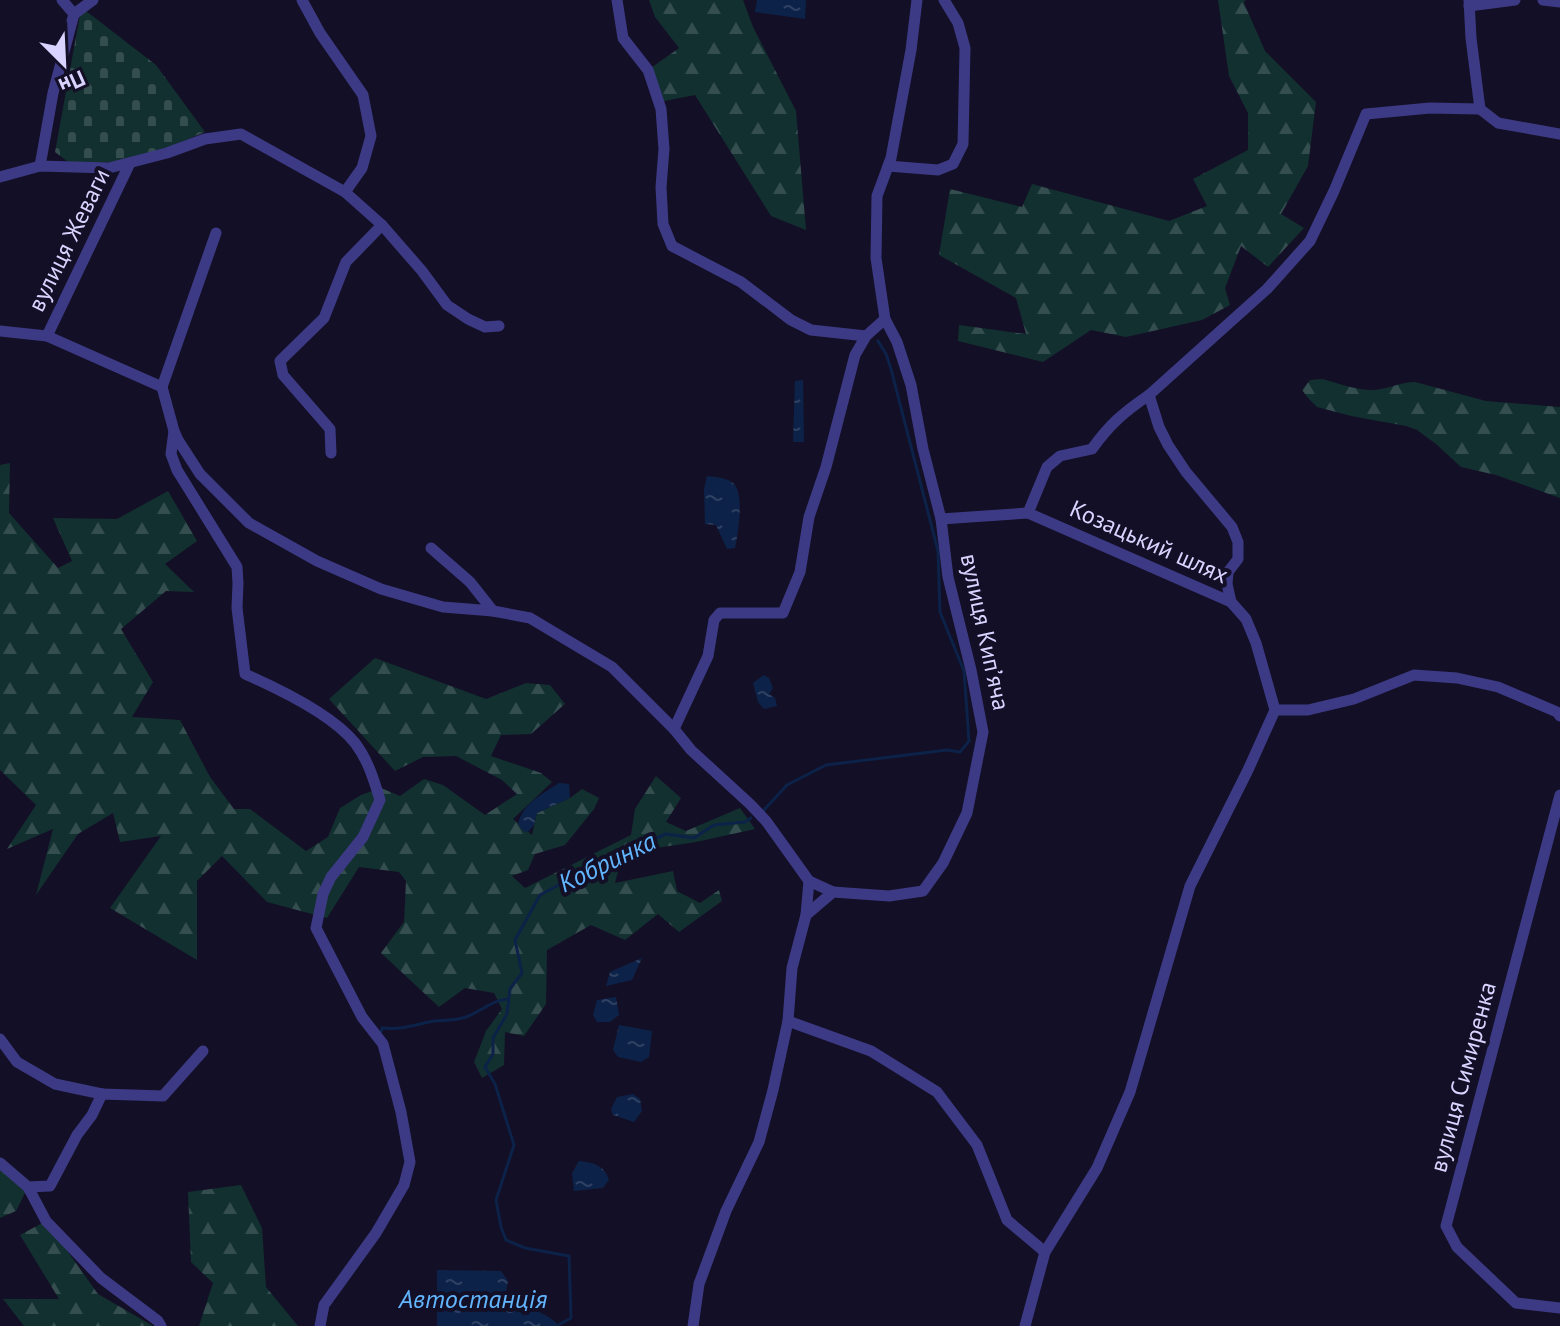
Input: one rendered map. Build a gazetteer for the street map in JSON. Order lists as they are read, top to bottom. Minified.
{"streets":{"street":["вулиця Жеваги","Козацький шлях","вулиця Кипʼяча","вулиця Симиренка"]},"crossings":[["Козацький шлях","вулиця Кипʼяча"]],"water":["Кобринка","Автостанція"],"north":"bottom right"}
